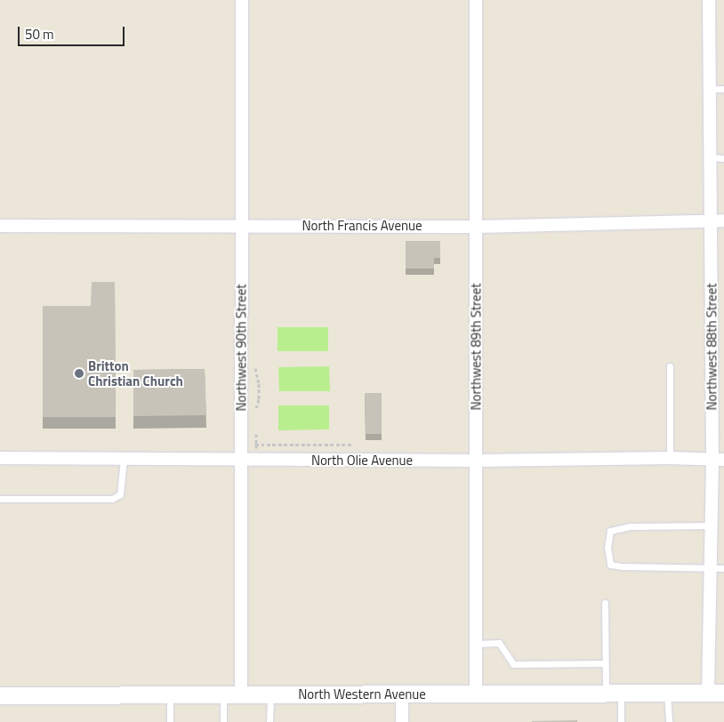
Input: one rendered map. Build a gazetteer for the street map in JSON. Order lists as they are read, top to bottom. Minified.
{"streets":{"main road":["North Western Avenue"],"street":["North Francis Avenue","Northwest 89th Street","Northwest 88th Street","Northwest 90th Street","North Olie Avenue"]},"crossings":[["North Francis Avenue","Northwest 89th Street"],["North Francis Avenue","Northwest 88th Street"],["North Francis Avenue","Northwest 90th Street"],["Northwest 89th Street","North Olie Avenue"],["Northwest 89th Street","North Western Avenue"],["Northwest 88th Street","North Olie Avenue"],["Northwest 88th Street","North Western Avenue"],["Northwest 90th Street","North Olie Avenue"],["Northwest 90th Street","North Western Avenue"]],"places":["Britton Christian Church"],"scale_bar":"50 m"}
